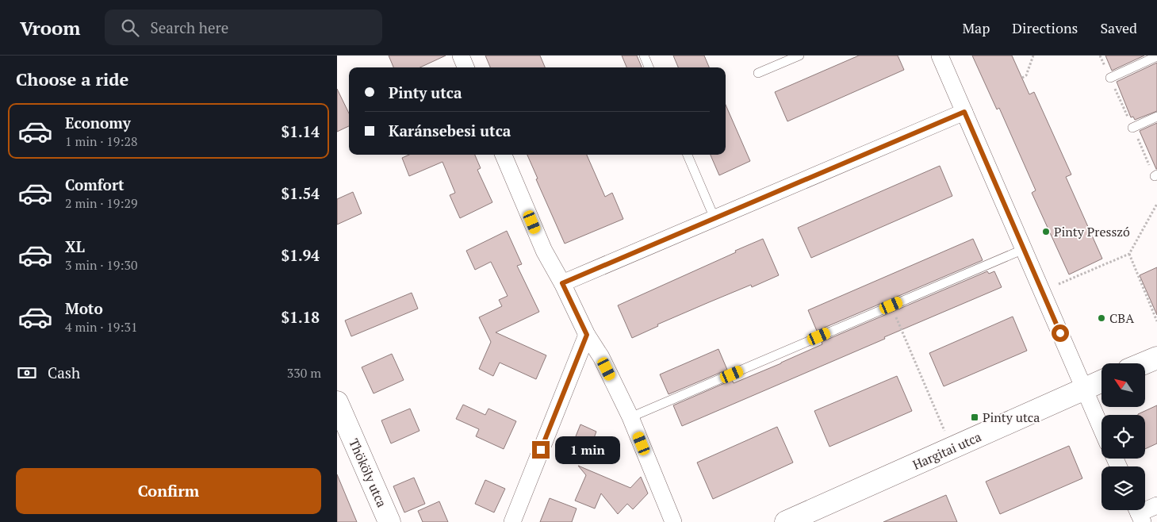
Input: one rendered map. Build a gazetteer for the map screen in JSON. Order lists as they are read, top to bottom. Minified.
{"streets":{"street":["Hargitai utca","Thököly utca"]},"places":{"other":["Pinty Presszó","CBA"],"transit":["Pinty utca"]},"north":"top left","page":{"header":"Vroom","search":"Search here","nav":["Map","Directions","Saved"],"heading":"Choose a ride","banner":["Pinty utca","Karánsebesi utca"],"list":[{"name":"Economy","note":"1 min · 19:28","value":"$1.14"},{"name":"Comfort","note":"2 min · 19:29","value":"$1.54"},{"name":"XL","note":"3 min · 19:30","value":"$1.94"},{"name":"Moto","note":"4 min · 19:31","value":"$1.18"}],"pay":["Cash","330 m"],"bubble":"1 min","buttons":"Confirm"}}
